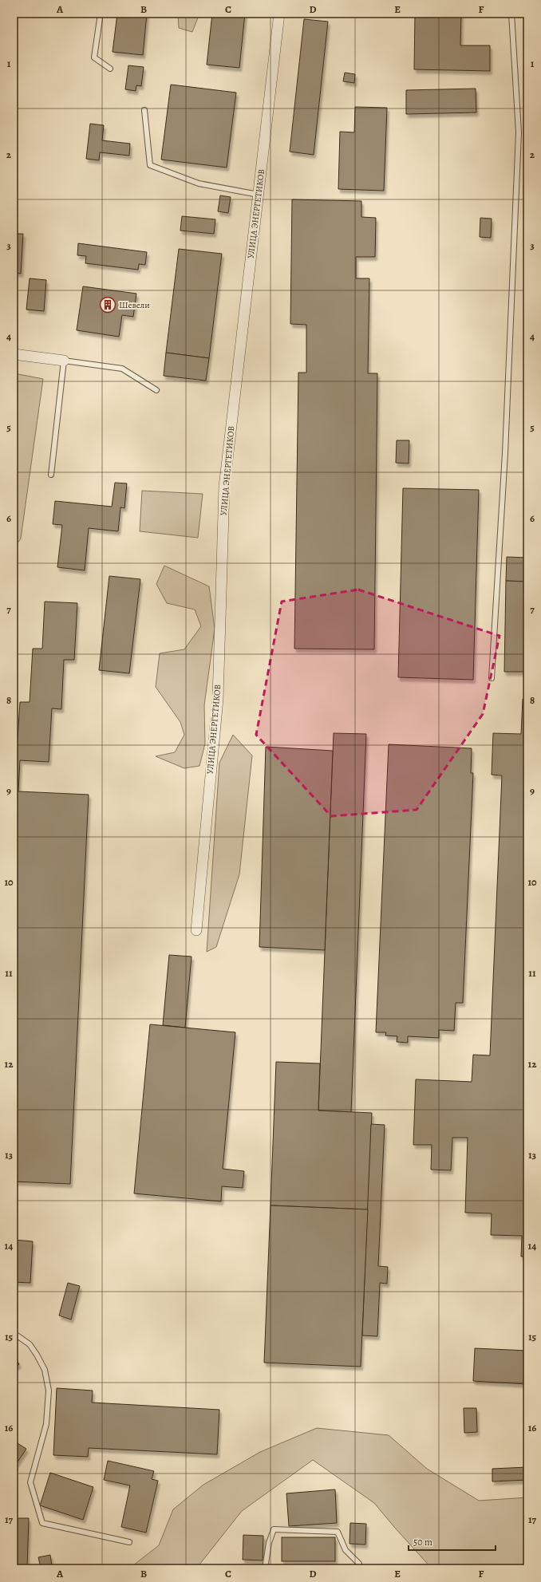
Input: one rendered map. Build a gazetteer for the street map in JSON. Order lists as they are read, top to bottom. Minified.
{"streets":{"street":["УЛИЦА ЭНЕРГЕТИКОВ"]},"places":{"building":["Шевели"]},"scale_bar":"50 m","grid":{"columns":["A","B","C","D","E","F"],"rows":["1","2","3","4","5","6","7","8","9","10","11","12","13","14","15","16","17"]}}
